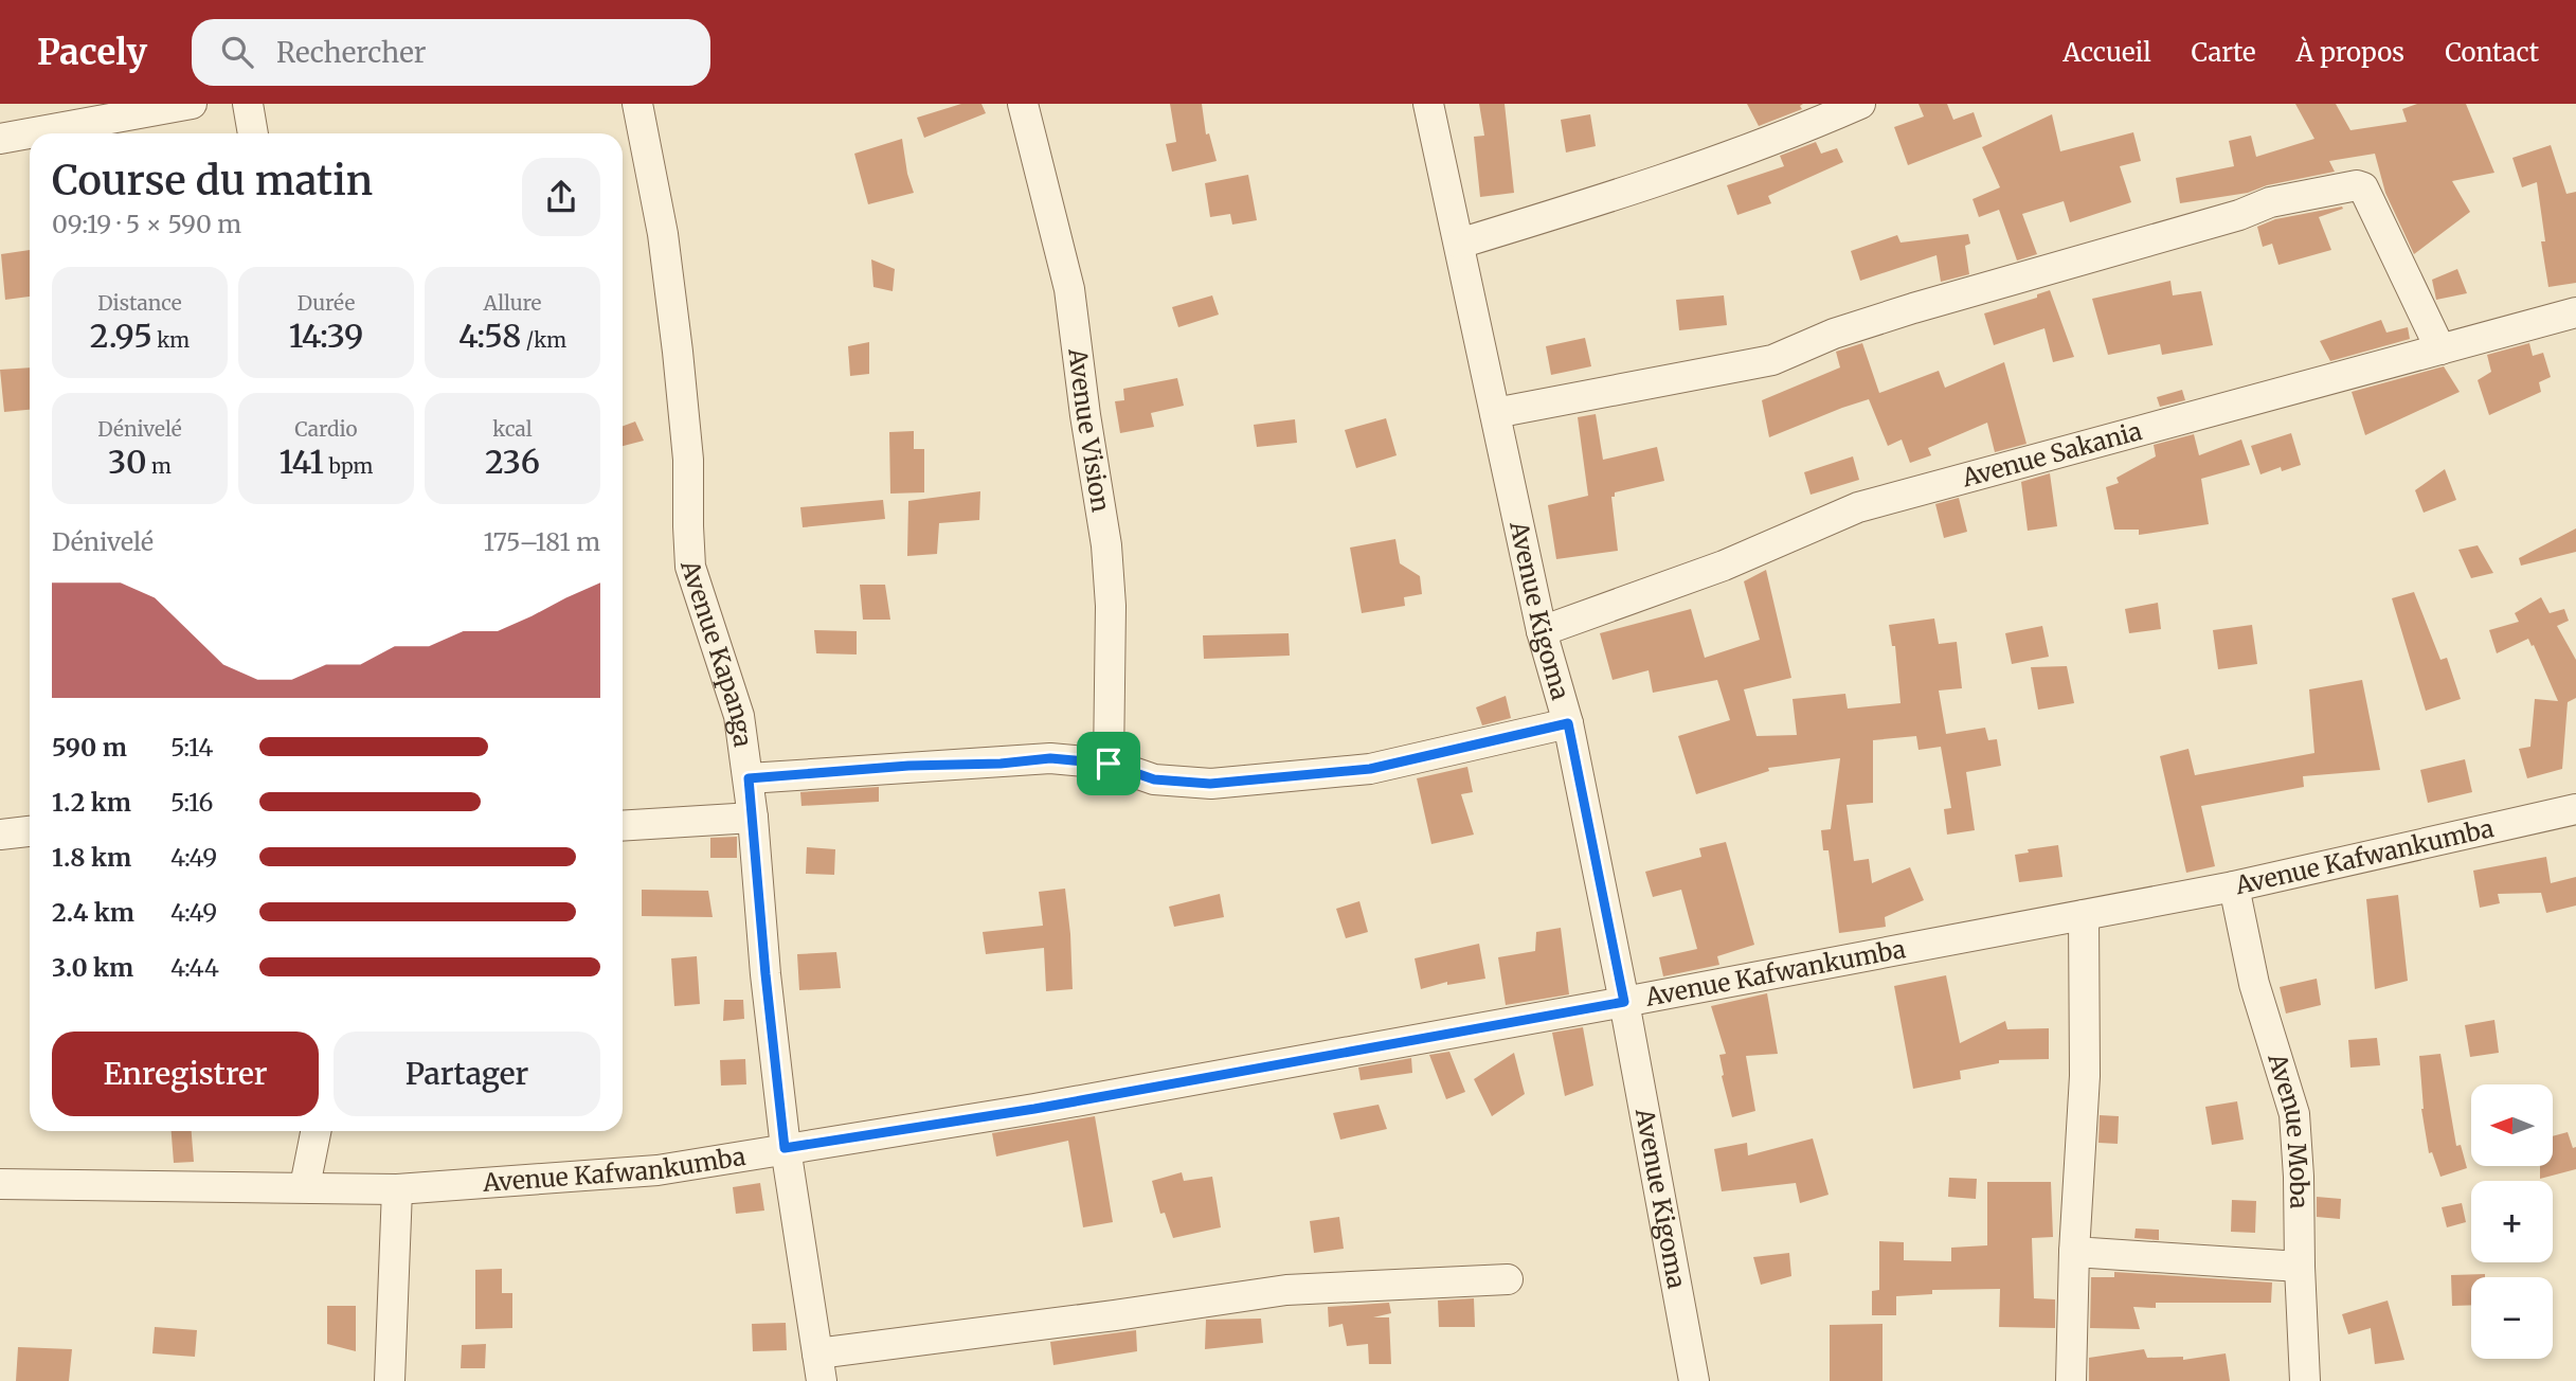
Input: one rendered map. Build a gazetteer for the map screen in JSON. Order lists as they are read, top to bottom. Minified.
{"streets":{"street":["Avenue Vision","Avenue Sakania","Avenue Kigoma","Avenue Kapanga","Avenue Kafwankumba","Avenue Moba"]},"crossings":[["Avenue Sakania","Avenue Kigoma"],["Avenue Kigoma","Avenue Kafwankumba"],["Avenue Kapanga","Avenue Kafwankumba"],["Avenue Kafwankumba","Avenue Moba"]],"north":"left","page":{"header":"Pacely","search":"Rechercher","nav":["Accueil","Carte","À propos","Contact"],"heading":["Course du matin","09:19 · 5 × 590 m"],"stats":[["Distance","2.95 km"],["Durée","14:39"],["Allure","4:58 /km"],["Dénivelé","30 m"],["Cardio","141 bpm"],["kcal","236"]],"chart":["Dénivelé","175–181 m"],"list":[{"name":"590 m","note":"5:14"},{"name":"1.2 km","note":"5:16"},{"name":"1.8 km","note":"4:49"},{"name":"2.4 km","note":"4:49"},{"name":"3.0 km","note":"4:44"}],"buttons":["Enregistrer","Partager"],"map_buttons":["+","−"]}}
